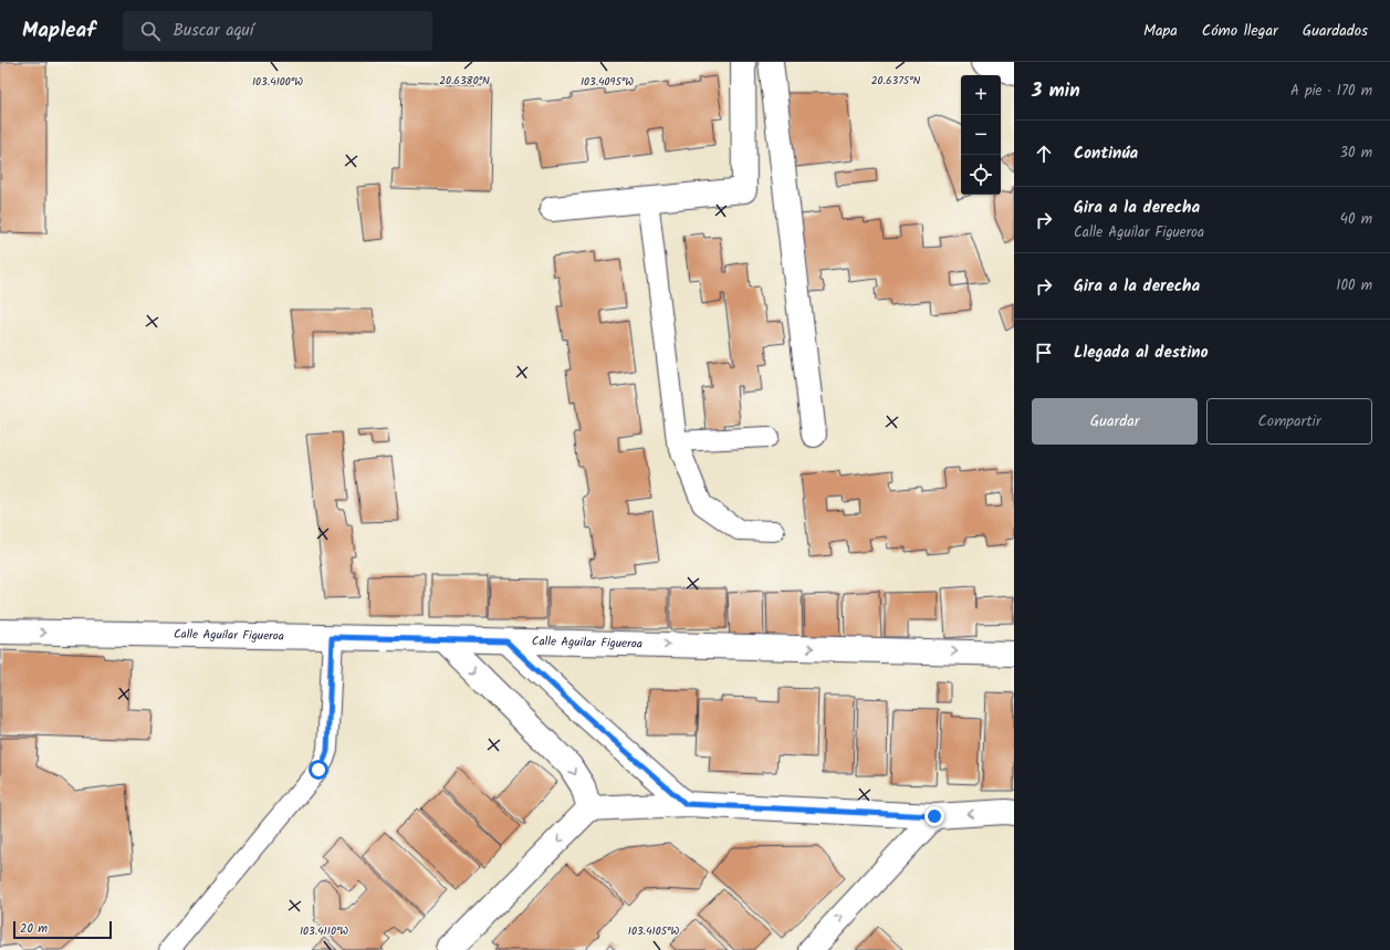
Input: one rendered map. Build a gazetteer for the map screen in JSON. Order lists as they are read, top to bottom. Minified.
{"streets":{"street":["Calle Aguilar Figueroa"]},"scale_bar":"20 m","page":{"header":"Mapleaf","search":"Buscar aquí","nav":["Mapa","Cómo llegar","Guardados"],"heading":["3 min","A pie · 170 m"],"map_buttons":["+","−"],"list":[["Continúa","30 m"],["Gira a la derecha","Calle Aguilar Figueroa","40 m"],["Gira a la derecha","100 m"],"Llegada al destino"],"buttons":["Guardar","Compartir"],"scale":"20 m"},"coordinates":["20.6380°N","20.6375°N","103.4100°W","103.4095°W","103.4110°W","103.4105°W"]}
